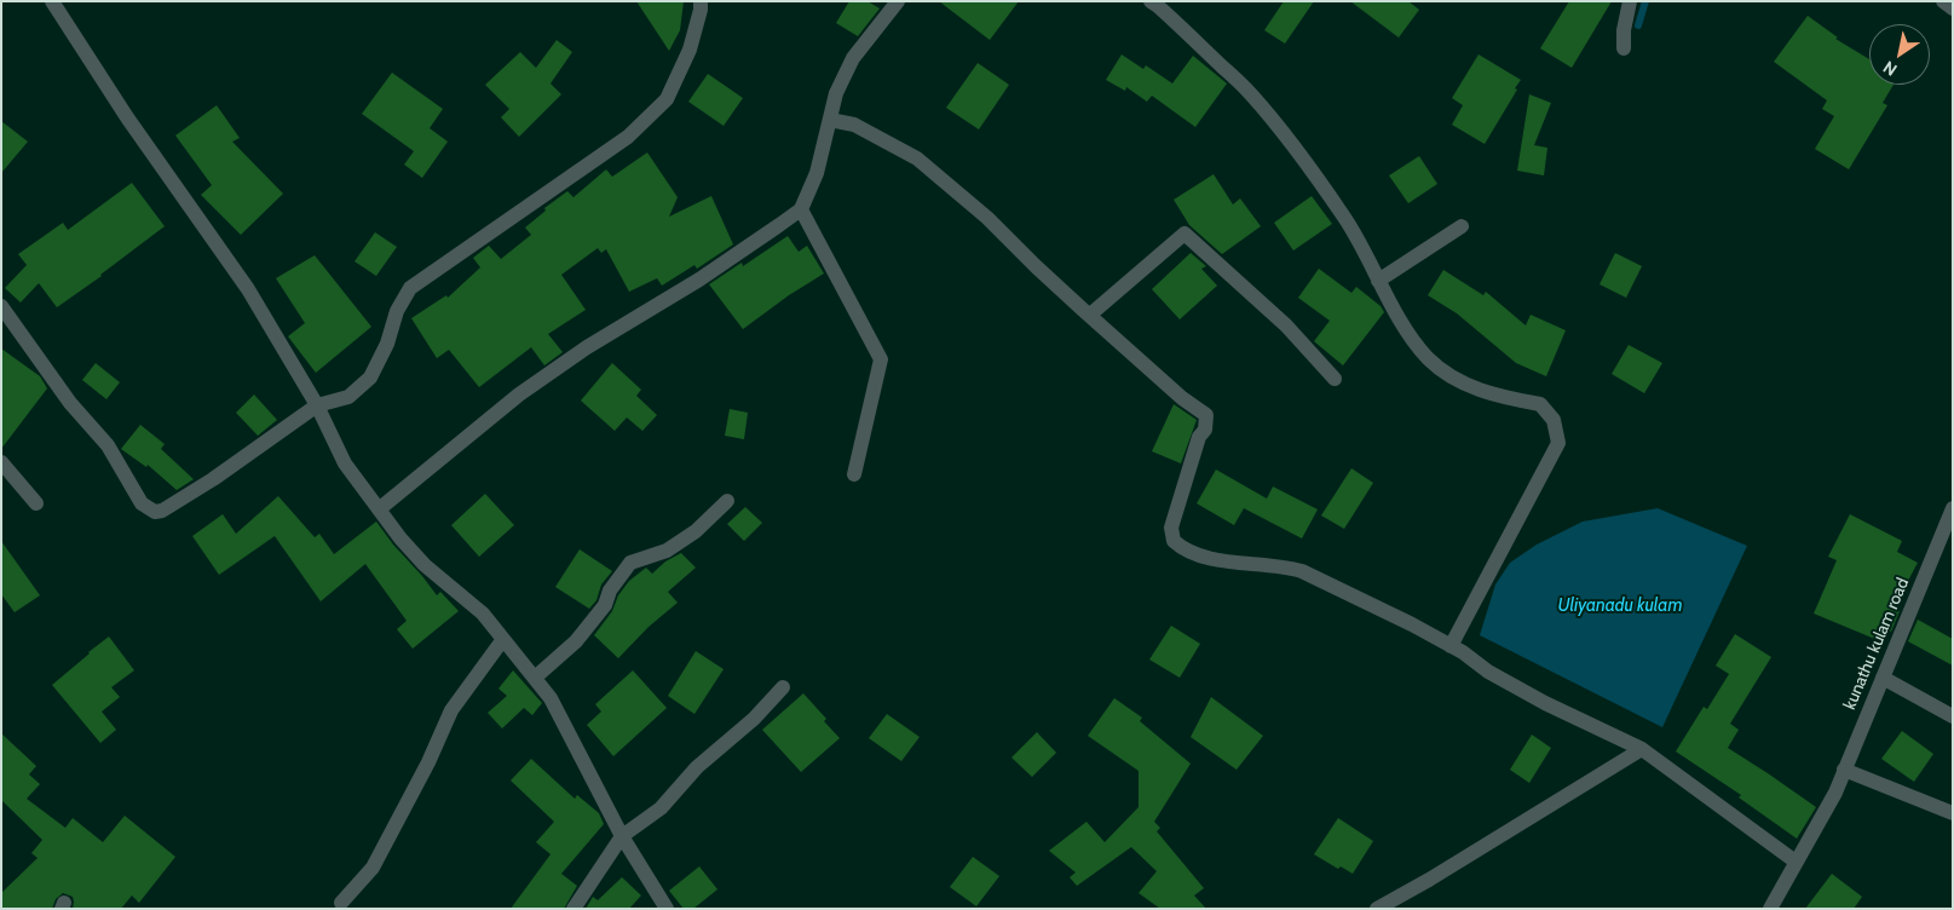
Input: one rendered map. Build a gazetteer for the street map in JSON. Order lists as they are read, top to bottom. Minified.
{"streets":{"street":["kunathu kulam road"]},"water":["Uliyanadu kulam"],"north":"bottom left"}
